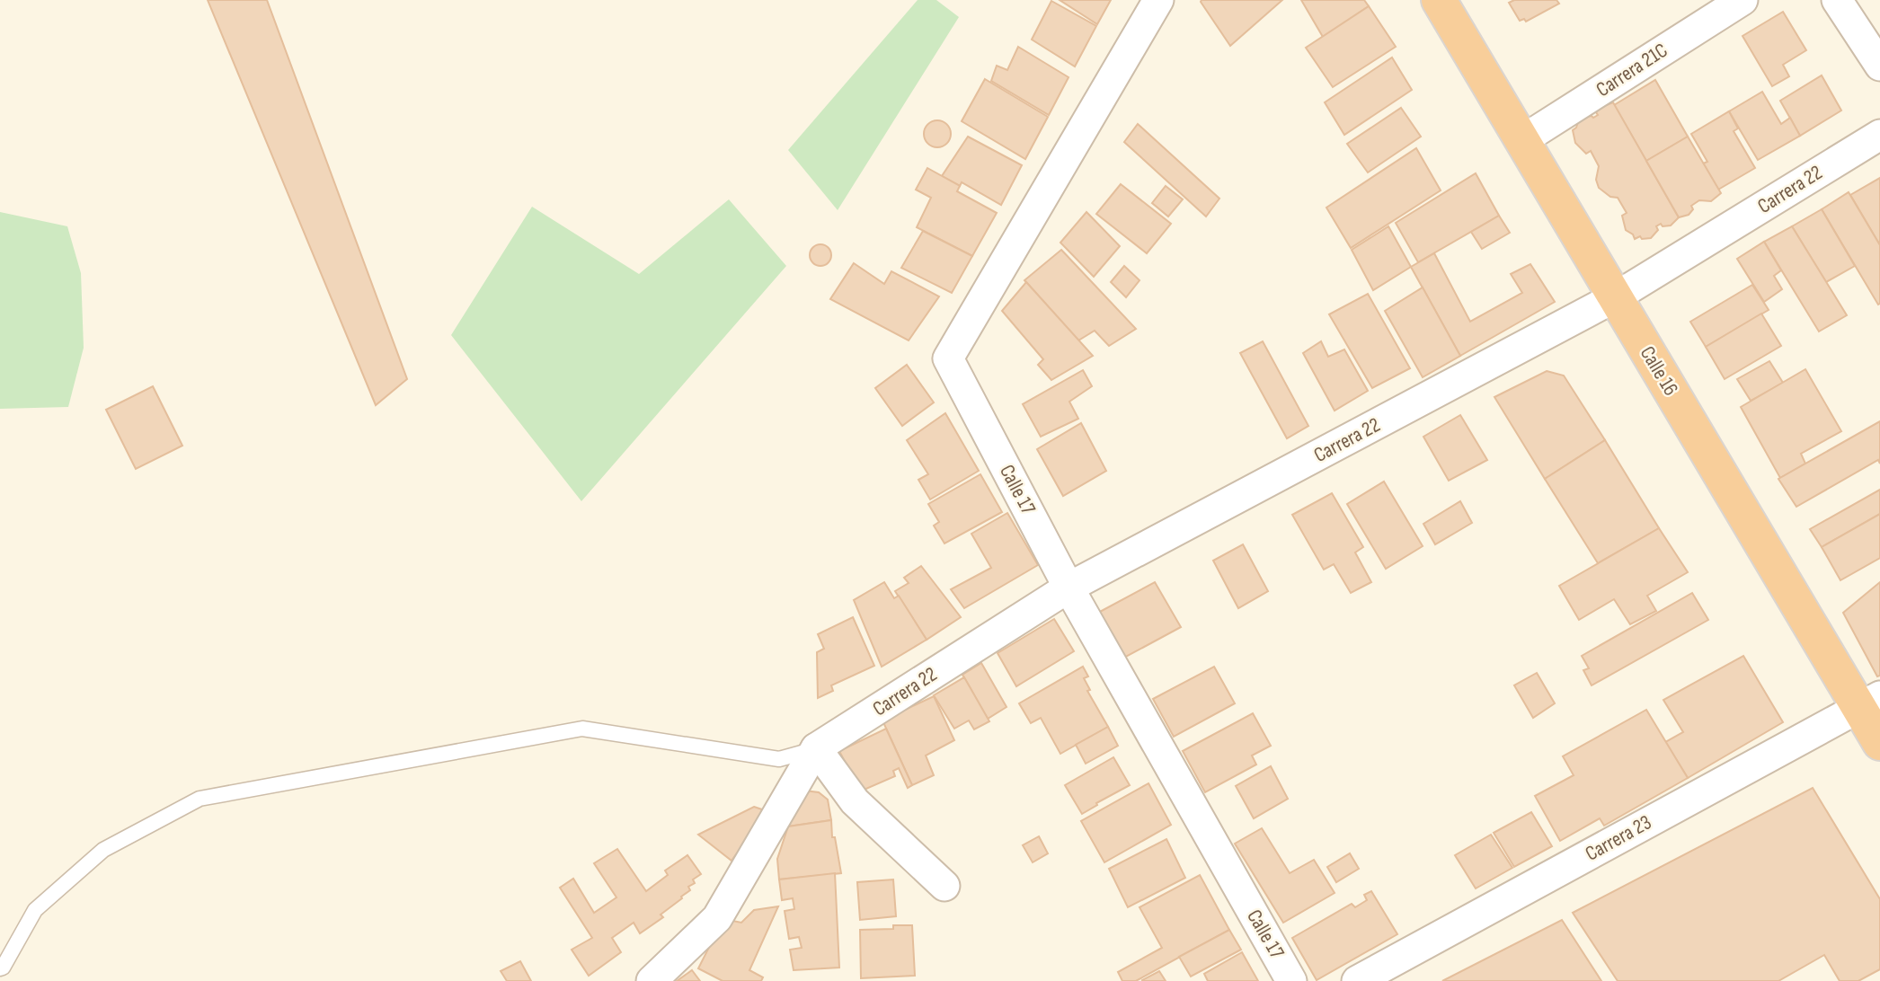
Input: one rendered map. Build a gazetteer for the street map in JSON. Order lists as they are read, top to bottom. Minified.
{"streets":{"highway":["Calle 16"],"street":["Carrera 21C","Carrera 22","Calle 17","Carrera 23"]},"crossings":[["Carrera 21C","Calle 16"],["Carrera 22","Calle 16"],["Carrera 22","Calle 17"],["Calle 16","Carrera 23"]]}
